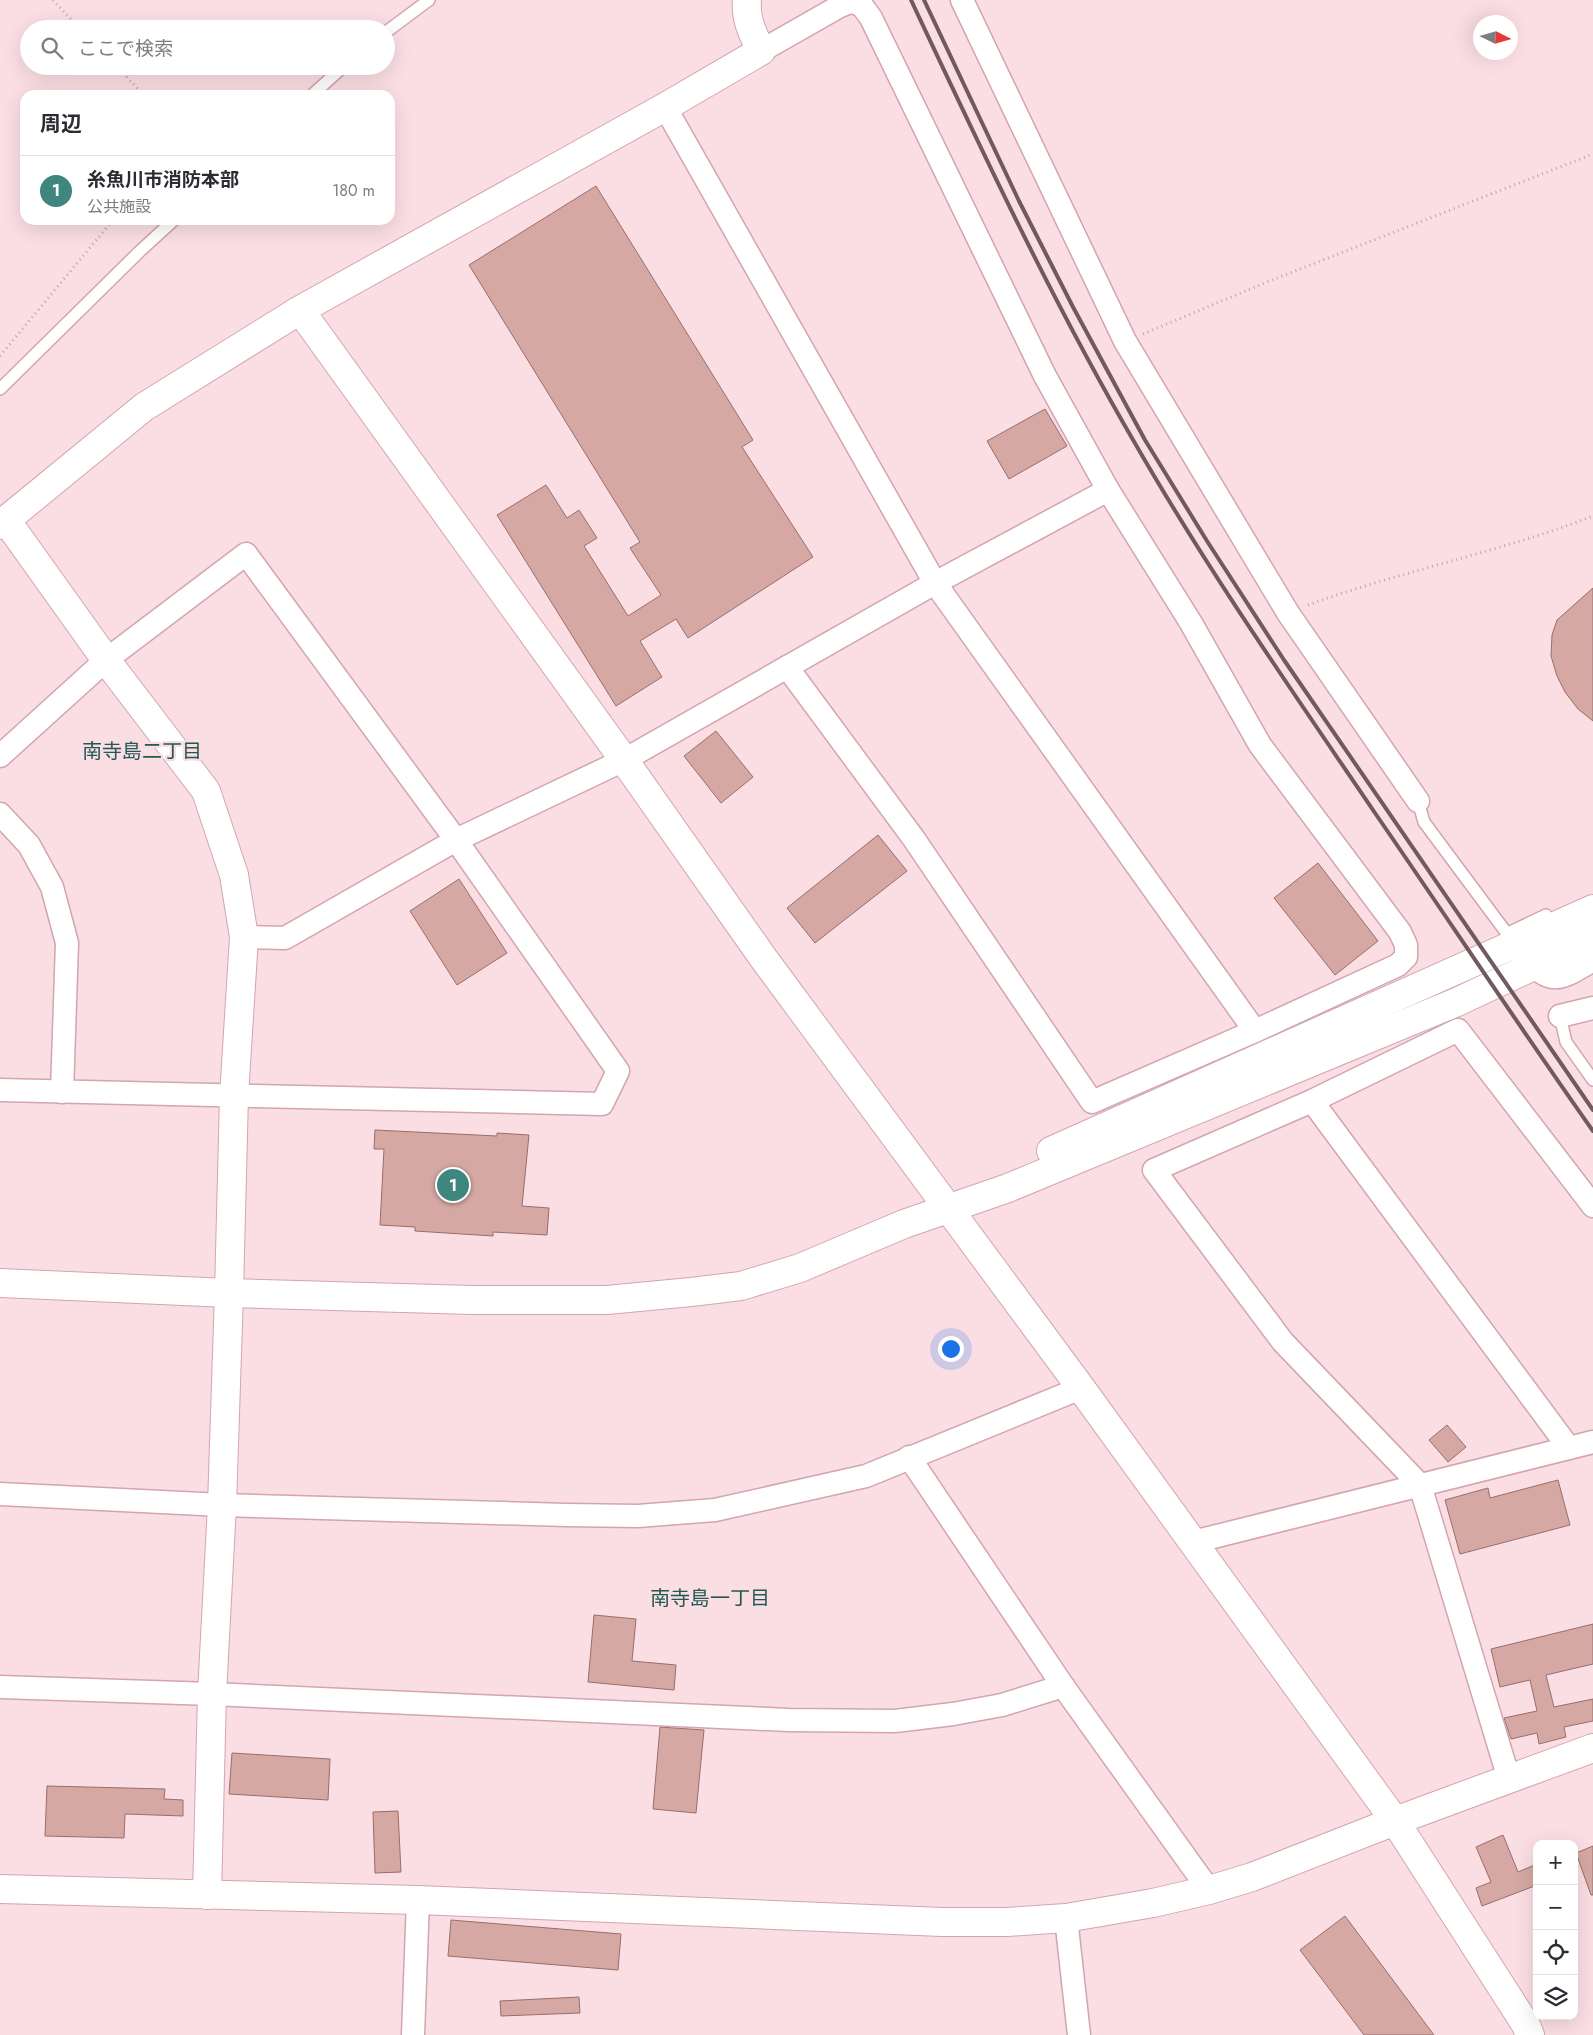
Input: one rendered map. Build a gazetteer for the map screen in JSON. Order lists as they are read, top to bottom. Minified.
{"districts":["南寺島二丁目","南寺島一丁目"],"north":"right","page":{"search":"ここで検索","heading":"周辺","list":[{"mark":"1","name":"糸魚川市消防本部","note":"公共施設","value":"180 m"}],"pins":"1","map_buttons":["+","−"]}}
